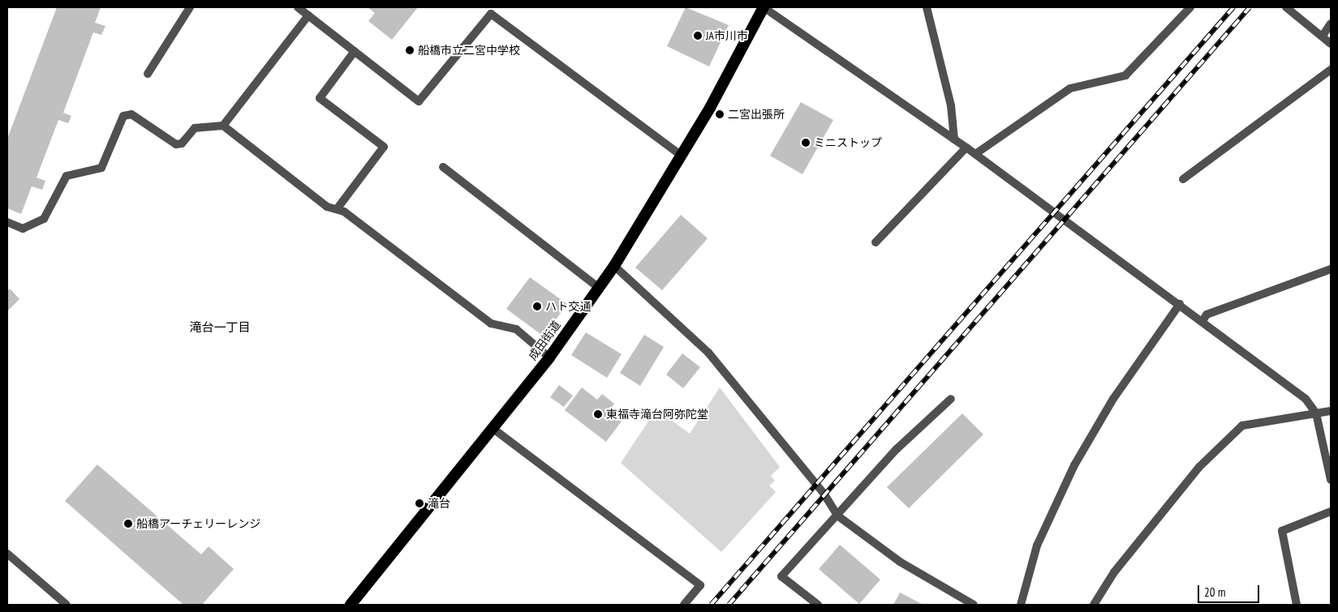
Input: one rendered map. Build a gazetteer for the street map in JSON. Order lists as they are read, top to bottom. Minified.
{"streets":{"highway":["成田街道"]},"districts":["滝台一丁目"],"places":["JA市川市","船橋市立二宮中学校","二宮出張所","ミニストップ","ハト交通","東福寺滝台阿弥陀堂","滝台","船橋アーチェリーレンジ"],"scale_bar":"20 m"}
